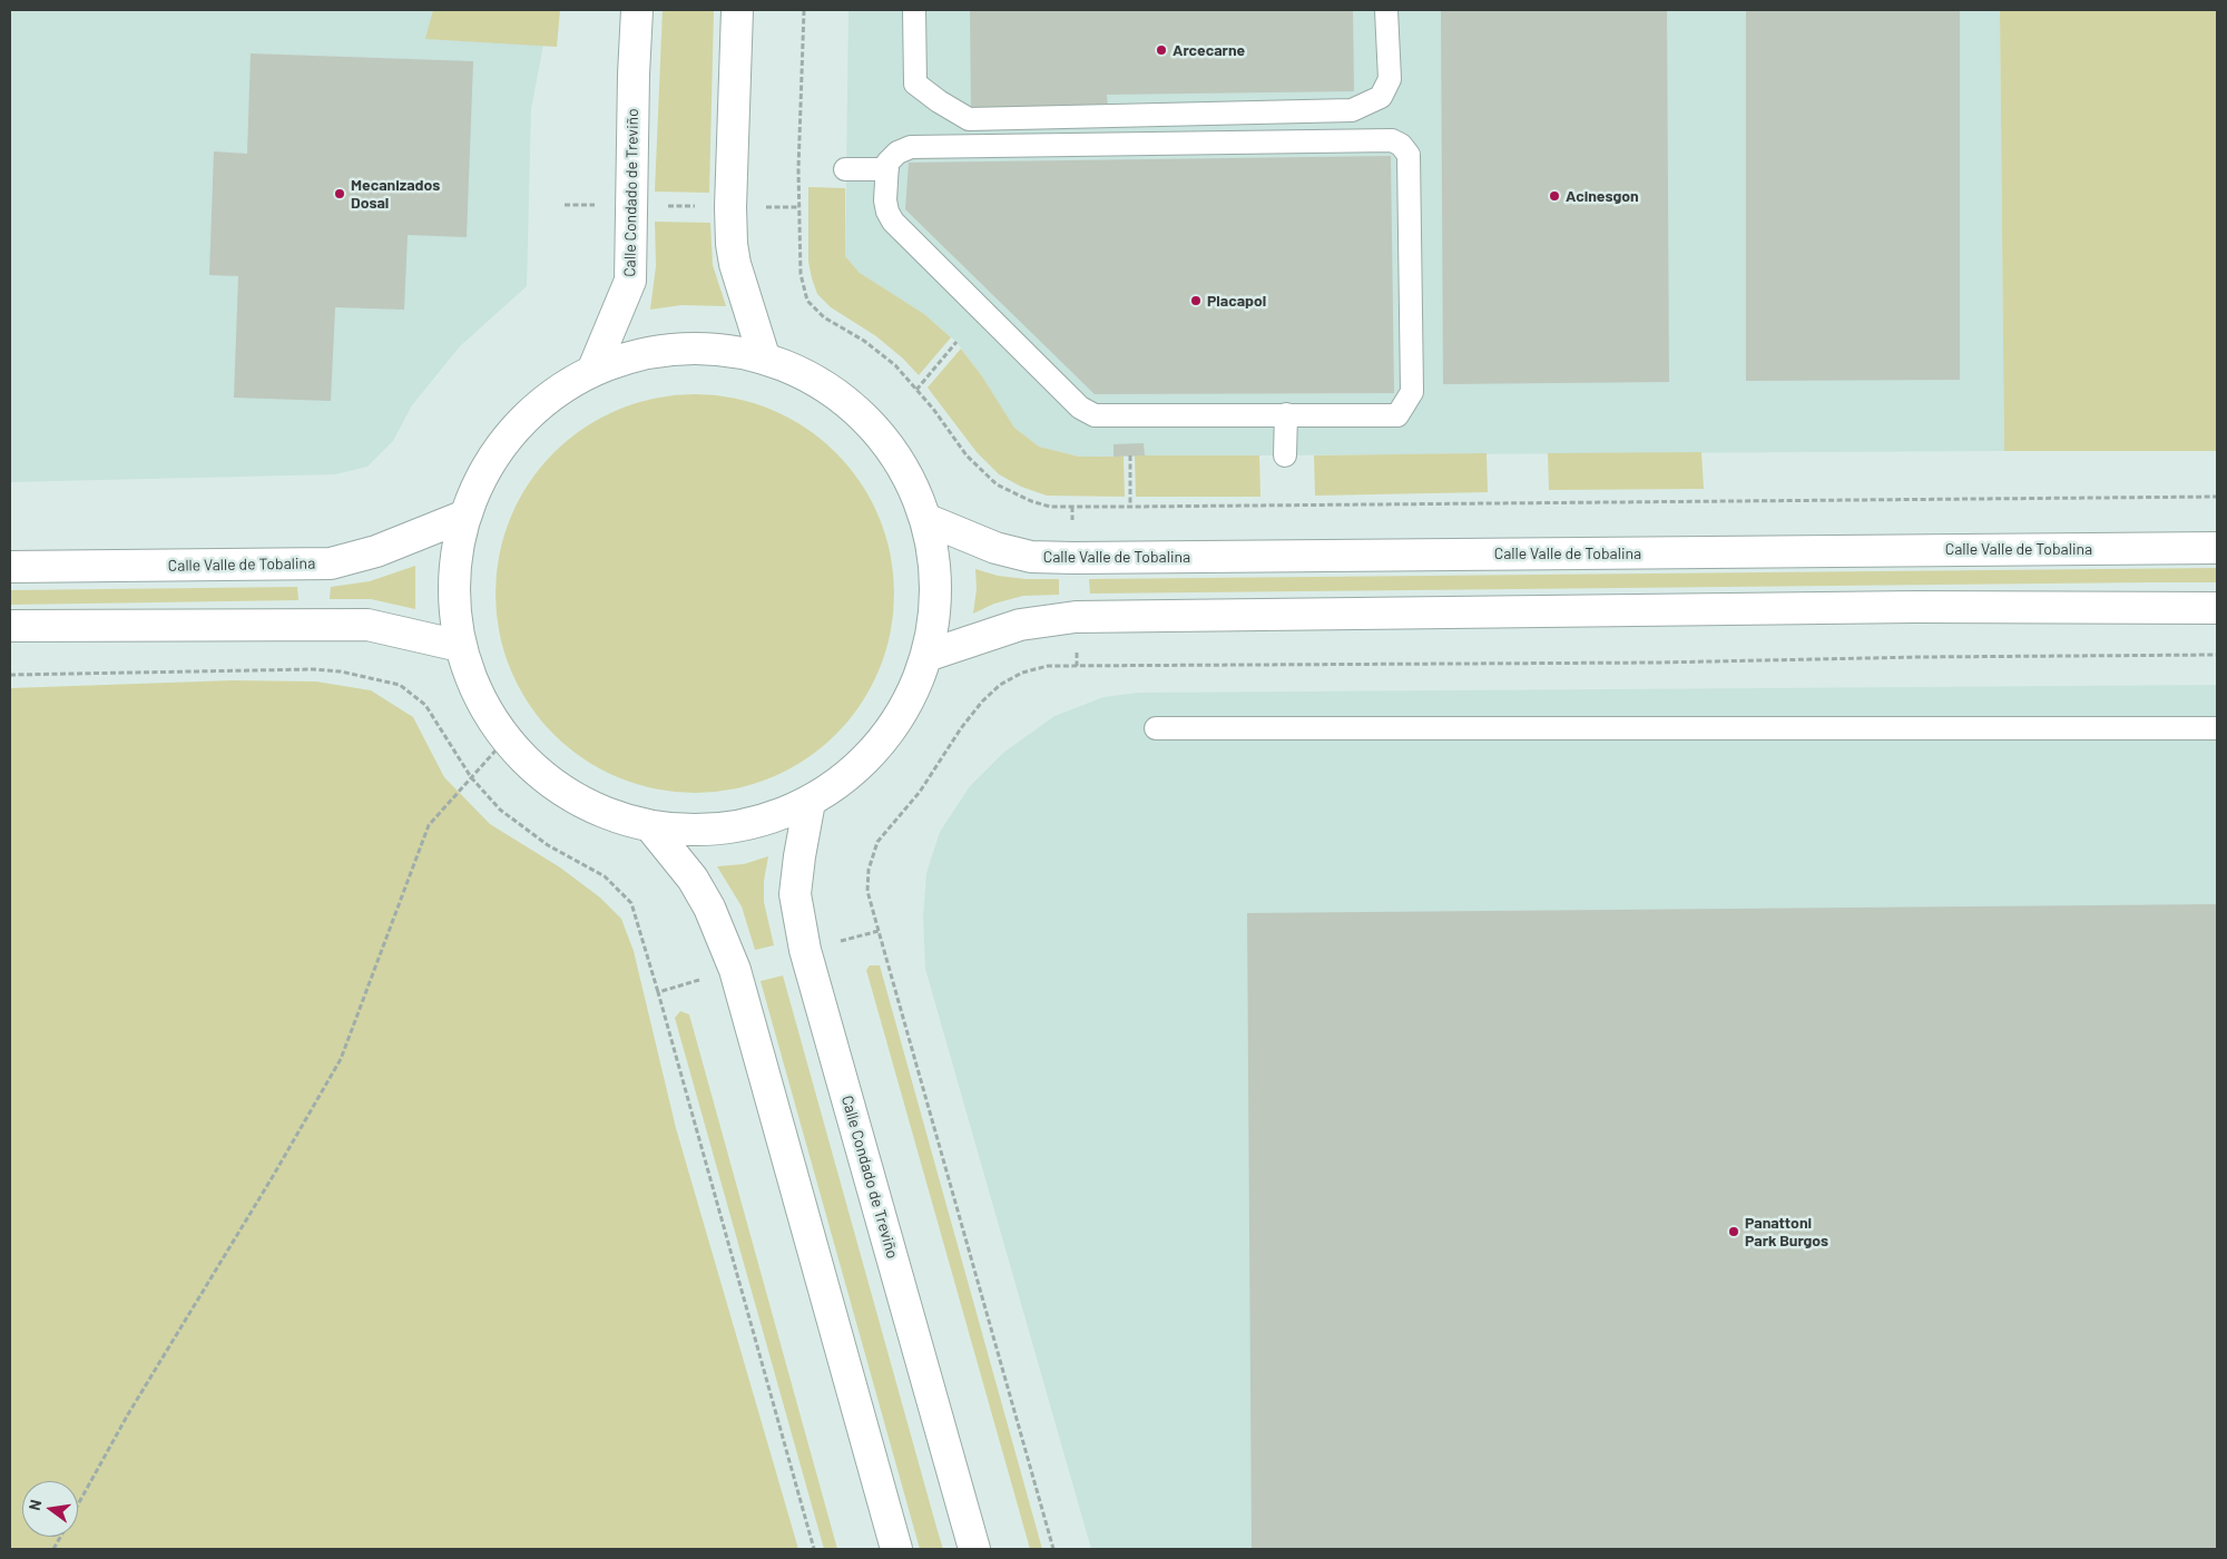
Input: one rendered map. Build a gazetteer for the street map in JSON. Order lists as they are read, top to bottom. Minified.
{"streets":{"street":["Calle Condado de Treviño","Calle Valle de Tobalina"]},"places":["Arcecarne","Mecanizados Dosal","Acinesgon","Placapol","Panattoni Park Burgos"],"north":"left"}
